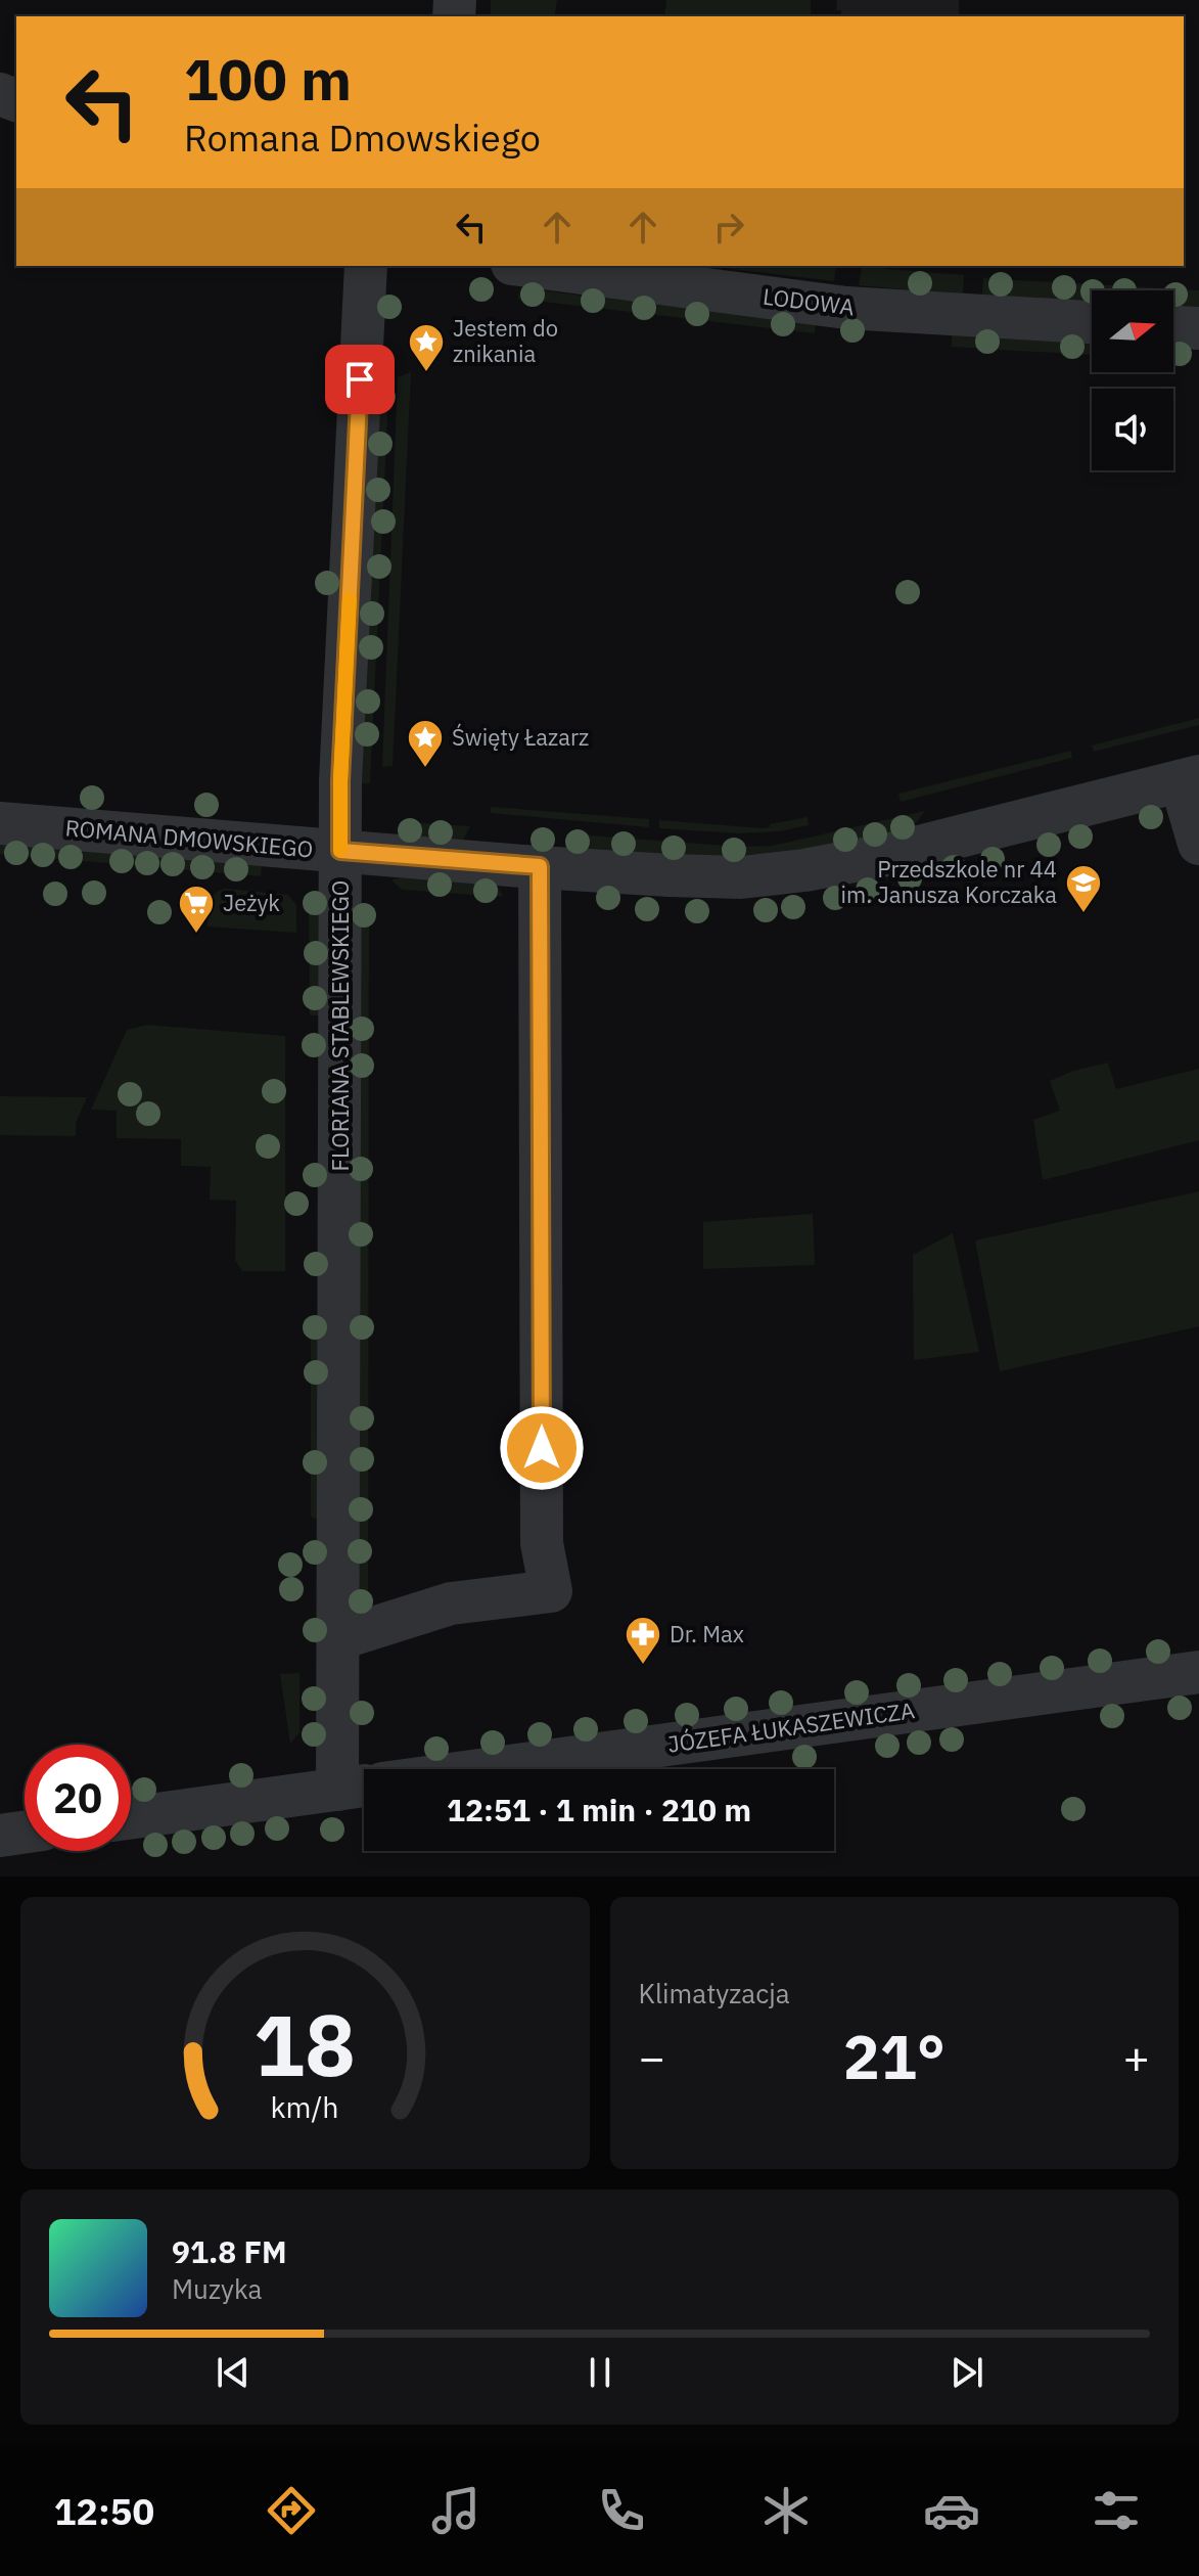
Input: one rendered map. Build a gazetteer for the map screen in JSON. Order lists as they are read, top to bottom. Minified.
{"streets":{"street":["LODOWA","ROMANA DMOWSKIEGO","FLORIANA STABLEWSKIEGO","JÓZEFA ŁUKASZEWICZA"]},"crossings":[["ROMANA DMOWSKIEGO","FLORIANA STABLEWSKIEGO"]],"places":{"place":["Jestem do znikania","Święty Łazarz"],"school or university":["Przedszkole nr 44 im. Janusza Korczaka"],"supermarket":["Jeżyk"],"pharmacy":["Dr. Max"]},"north":"right","page":{"turn":["100 m","Romana Dmowskiego"],"limit":"20","trip":"12:51 · 1 min · 210 m","tile":"Klimatyzacja","heat":["−","21°","+"],"song":["91.8 FM","Muzyka"],"tabs":"12:50","gauge":["18","km/h"]}}
